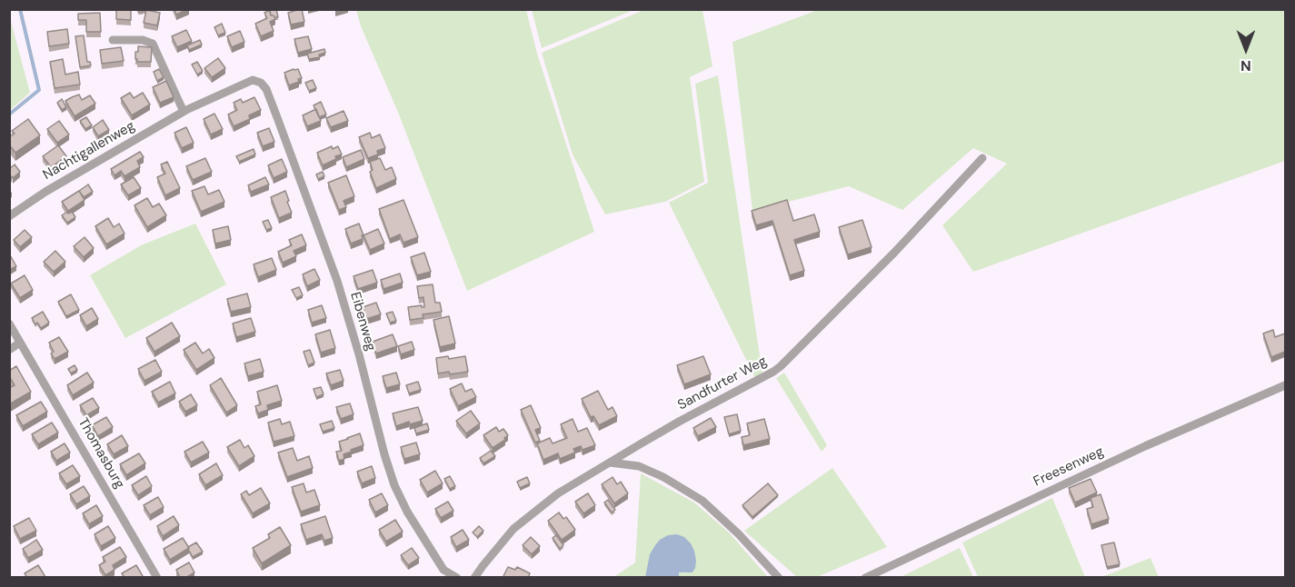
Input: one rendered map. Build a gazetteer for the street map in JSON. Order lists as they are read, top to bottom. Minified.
{"streets":{"street":["Nachtigallenweg","Eibenweg","Sandfurter Weg","Thomasburg","Freesenweg"]},"crossings":[["Nachtigallenweg","Eibenweg"]],"north":"bottom"}
